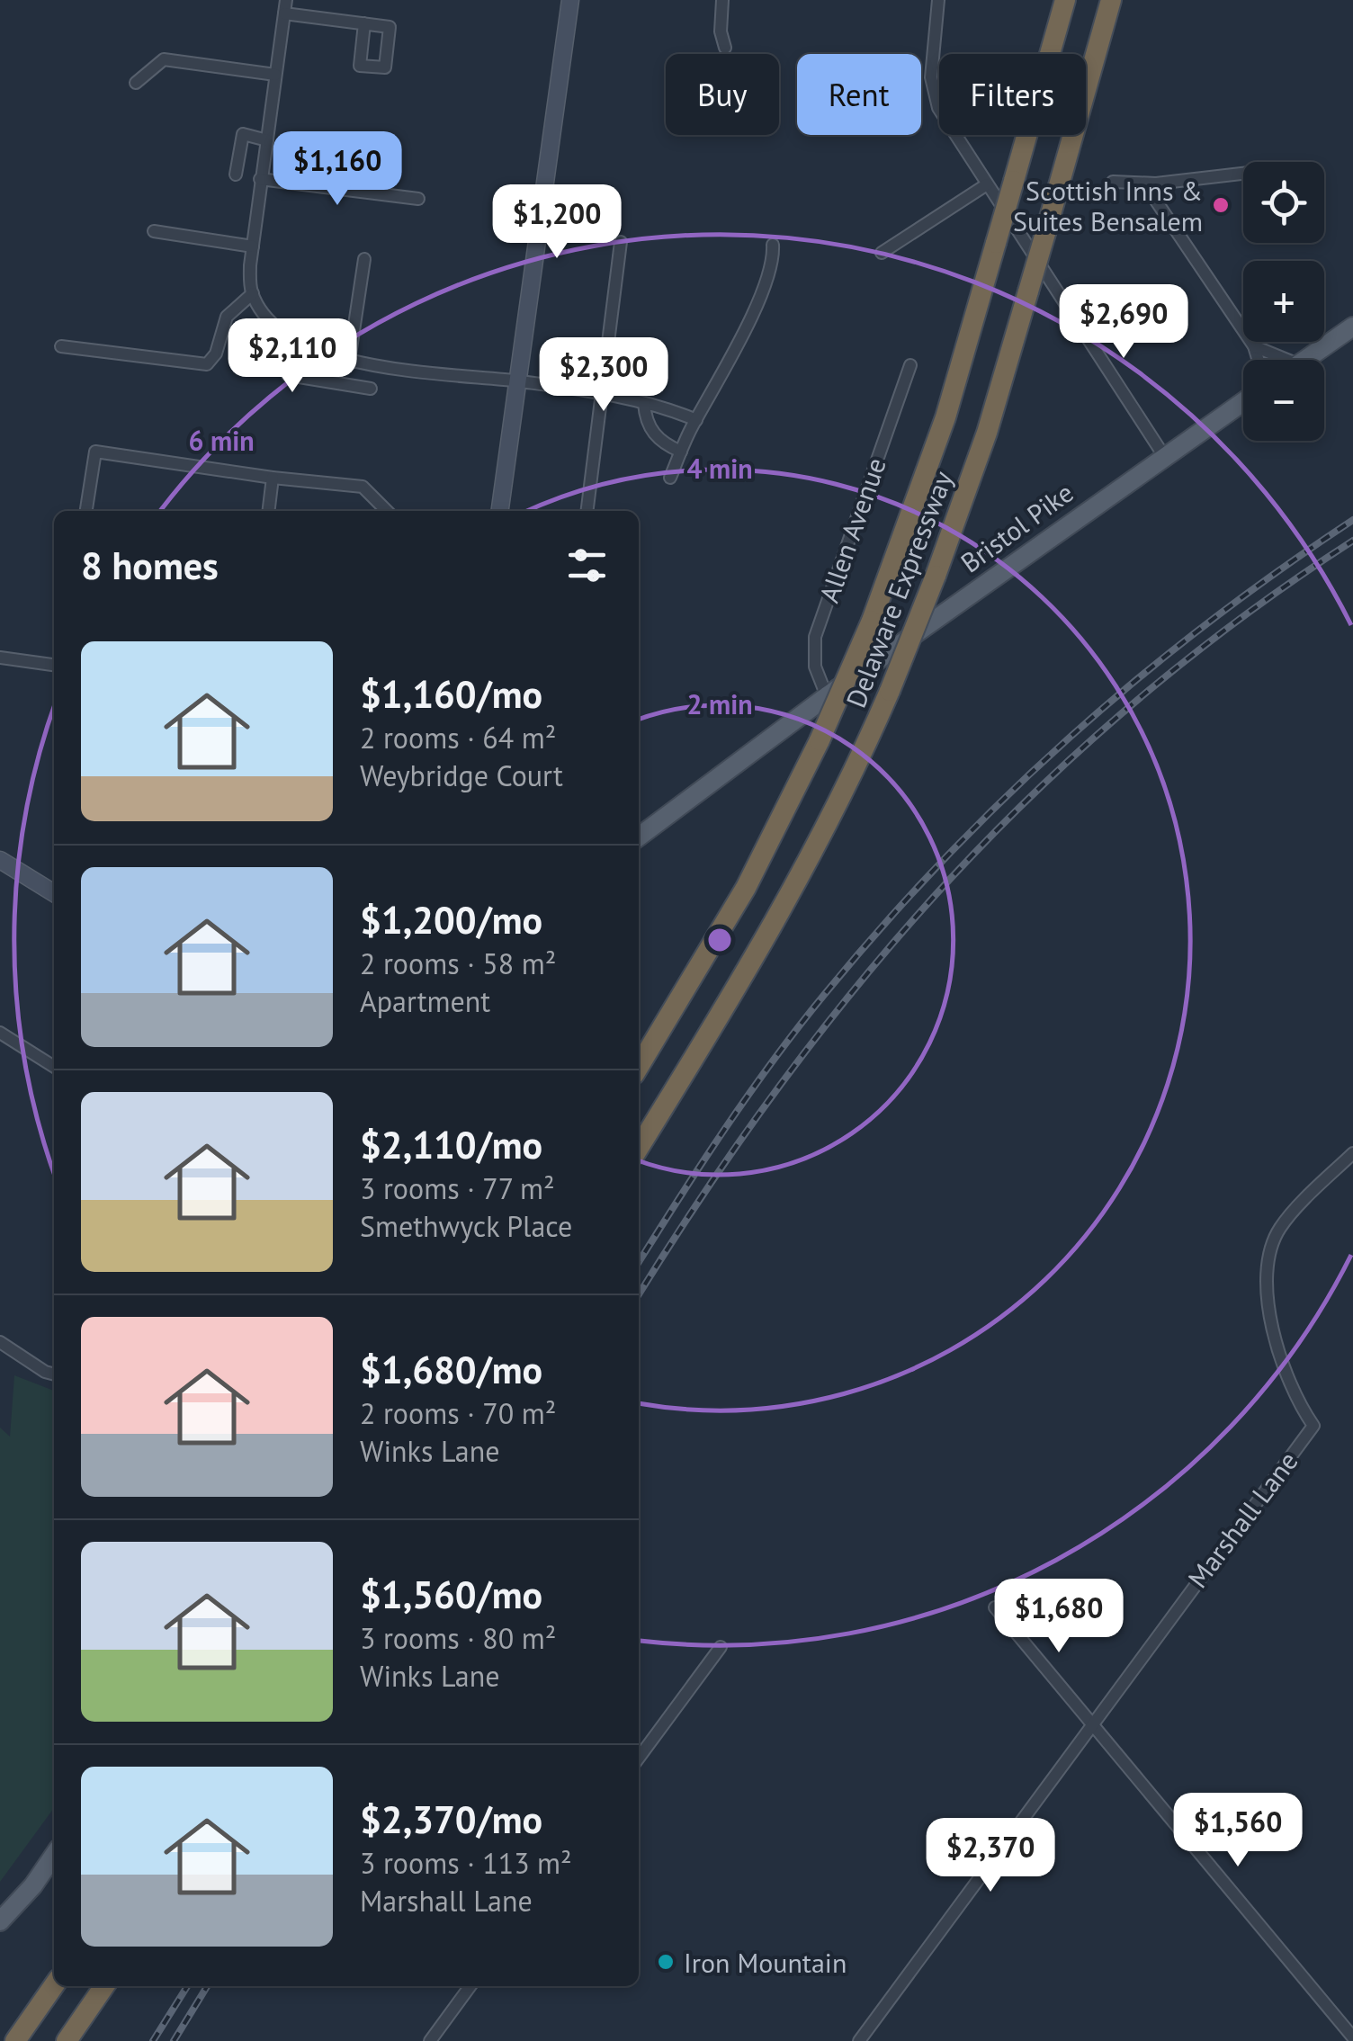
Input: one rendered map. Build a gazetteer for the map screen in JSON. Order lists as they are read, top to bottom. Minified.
{"streets":{"highway":["Delaware Expressway"],"main road":["Bristol Pike"],"street":["Allen Avenue","Marshall Lane"]},"crossings":[["Bristol Pike","Allen Avenue"]],"places":["Scottish Inns & Suites Bensalem","Iron Mountain"],"page":{"chip":["Buy","Rent","Filters"],"price":["$1,160","$1,200","$2,690","$2,110","$2,300","$1,680","$1,560","$2,370"],"map_buttons":["+","−"],"heading":"8 homes","list":[{"name":"$1,160/mo","note":"2 rooms · 64 m² · Weybridge Court"},{"name":"$1,200/mo","note":"2 rooms · 58 m² · Apartment"},{"name":"$2,110/mo","note":"3 rooms · 77 m² · Smethwyck Place"},{"name":"$1,680/mo","note":"2 rooms · 70 m² · Winks Lane"},{"name":"$1,560/mo","note":"3 rooms · 80 m² · Winks Lane"},{"name":"$2,370/mo","note":"3 rooms · 113 m² · Marshall Lane"}]},"rings":["6 min","4 min","2 min"]}
